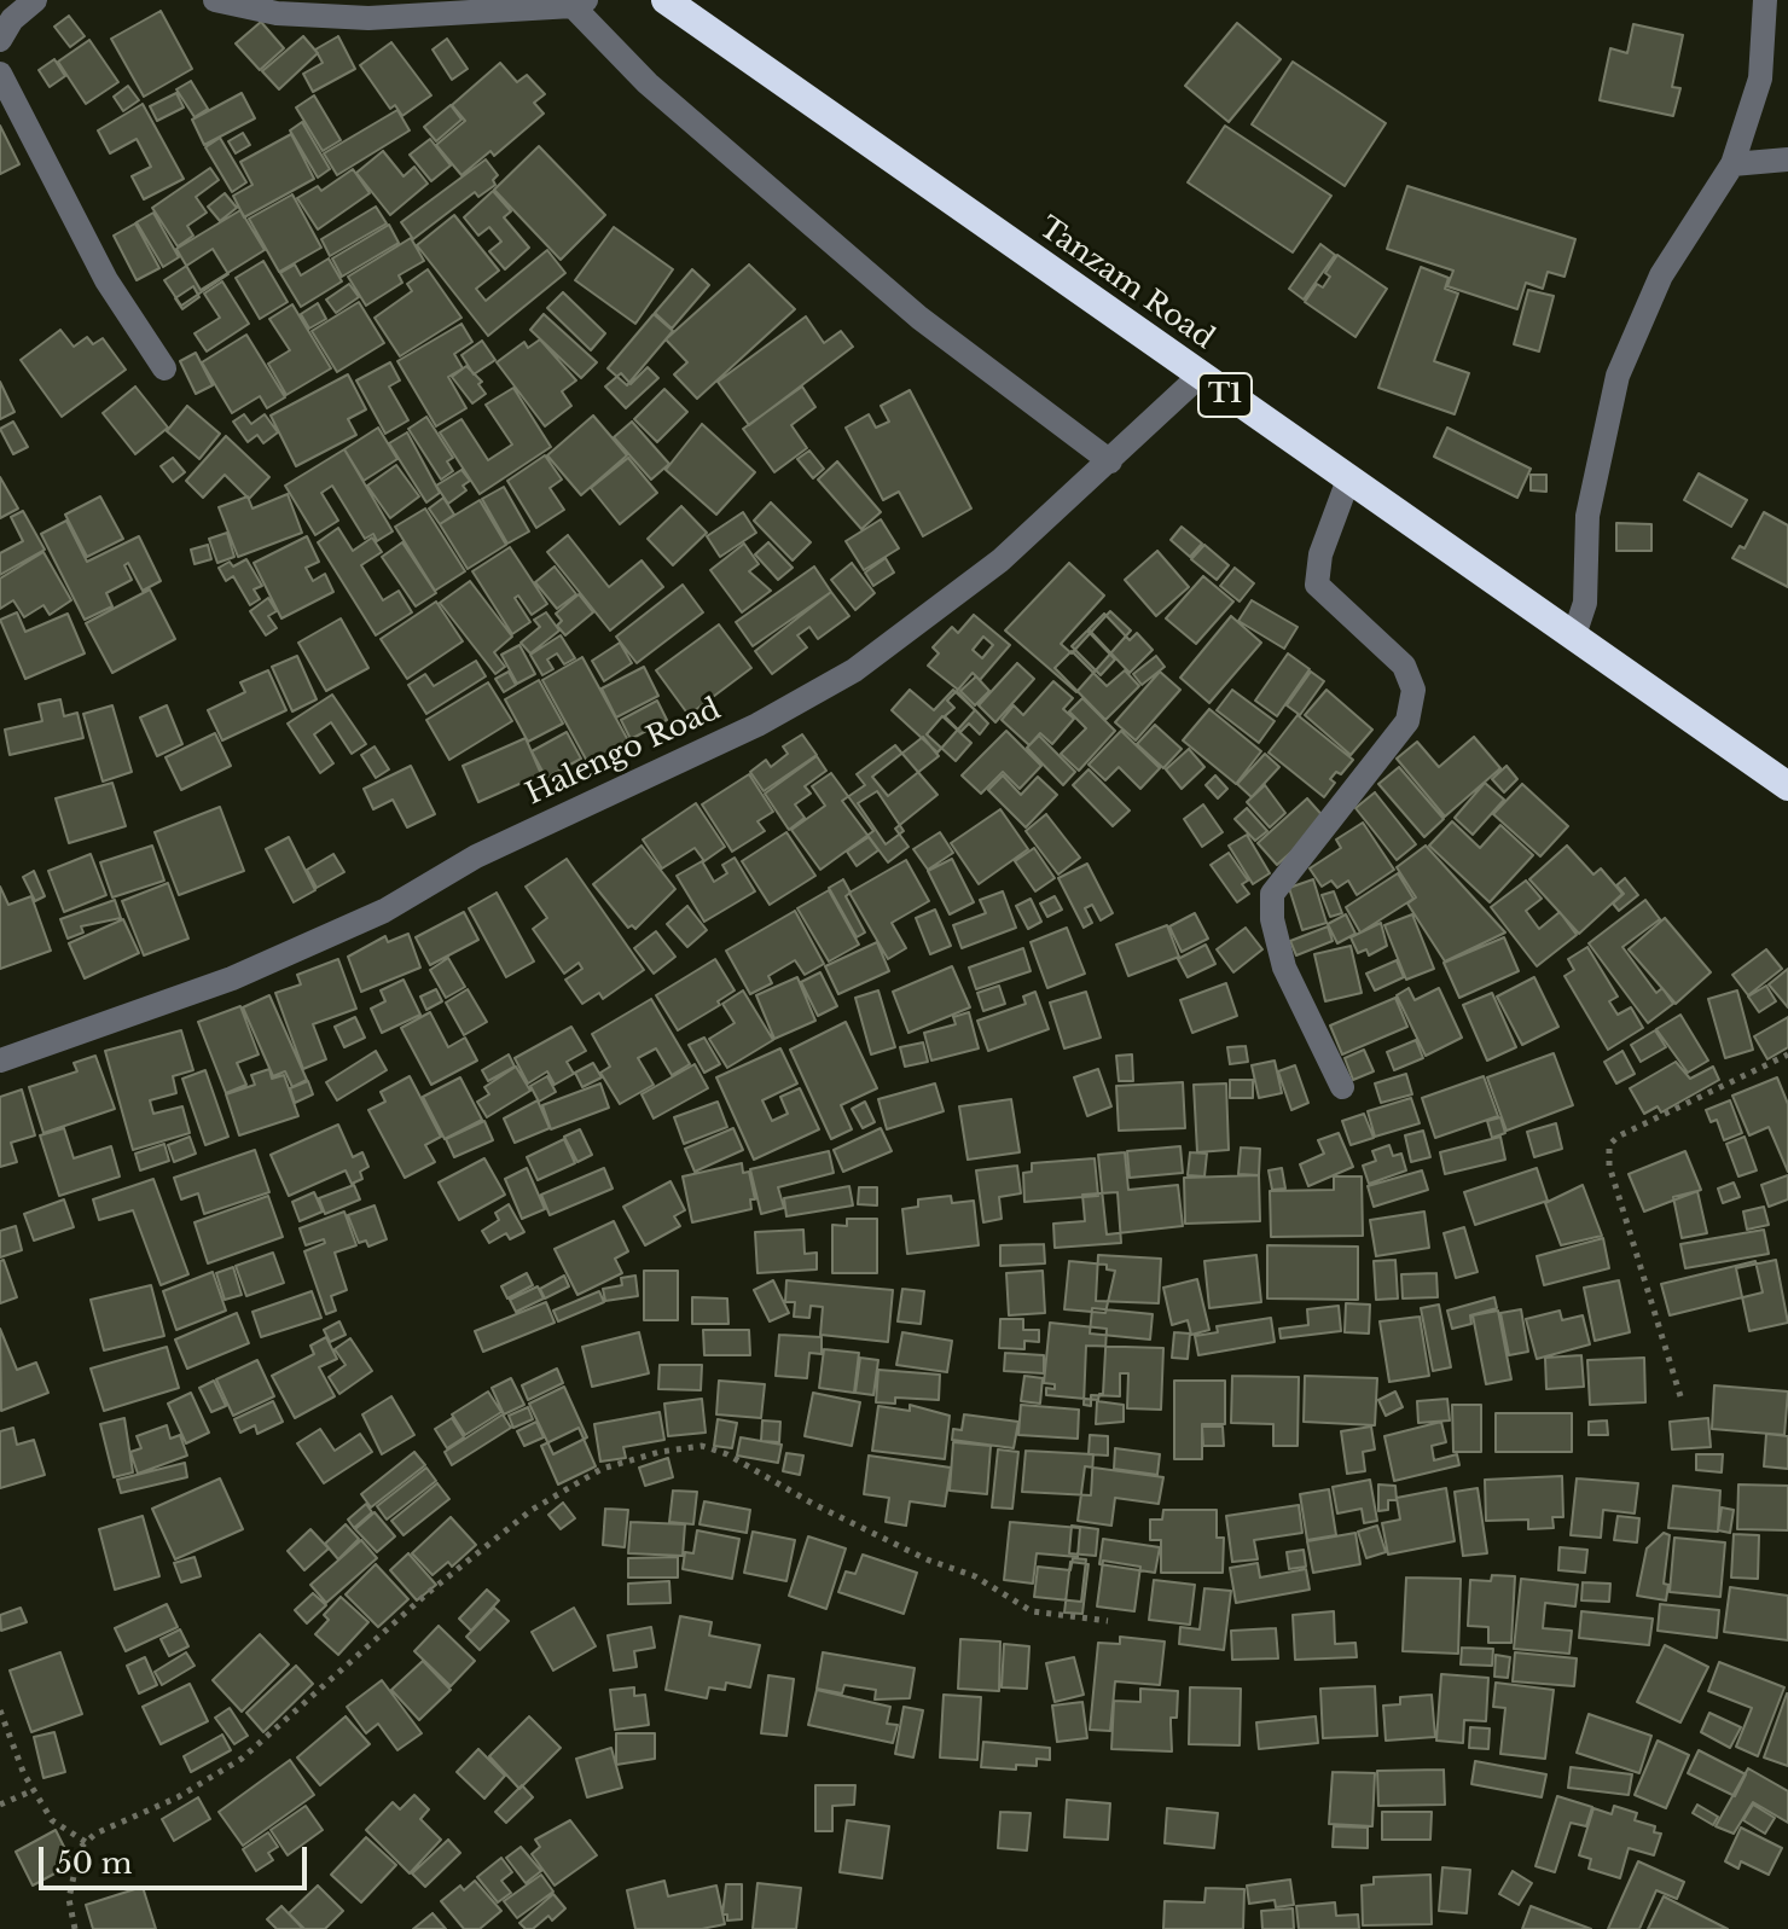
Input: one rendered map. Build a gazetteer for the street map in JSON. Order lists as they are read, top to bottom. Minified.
{"streets":{"highway":["Tanzam Road","T1"],"street":["Halengo Road"]},"crossings":[["Tanzam Road","Halengo Road"]],"scale_bar":"50 m"}
